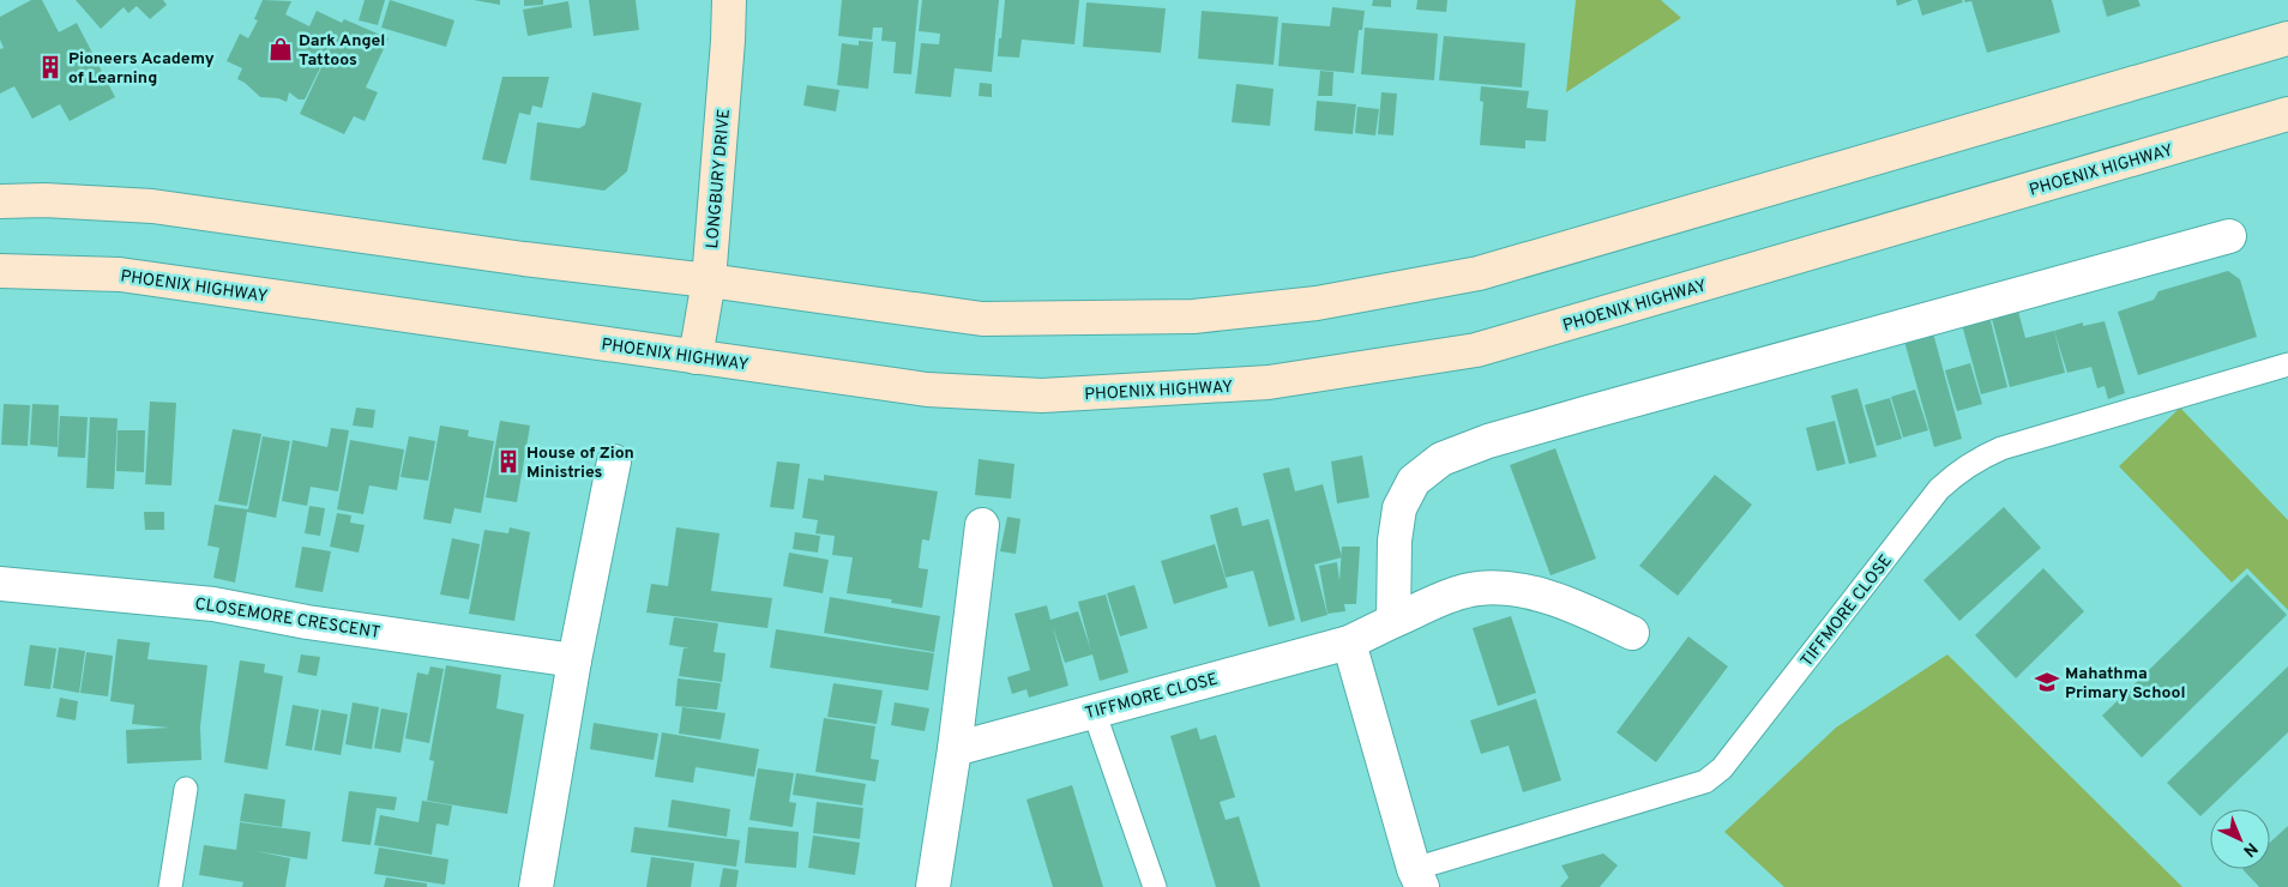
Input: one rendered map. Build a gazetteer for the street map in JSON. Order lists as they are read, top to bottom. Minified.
{"streets":{"main road":["PHOENIX HIGHWAY","LONGBURY DRIVE"],"street":["TIFFMORE CLOSE","CLOSEMORE CRESCENT"]},"crossings":[["PHOENIX HIGHWAY","LONGBURY DRIVE"]],"places":{"shop":["Dark Angel Tattoos"],"building":["Pioneers Academy of Learning","House of Zion Ministries"],"school or university":["Mahathma Primary School"]},"north":"bottom right"}
